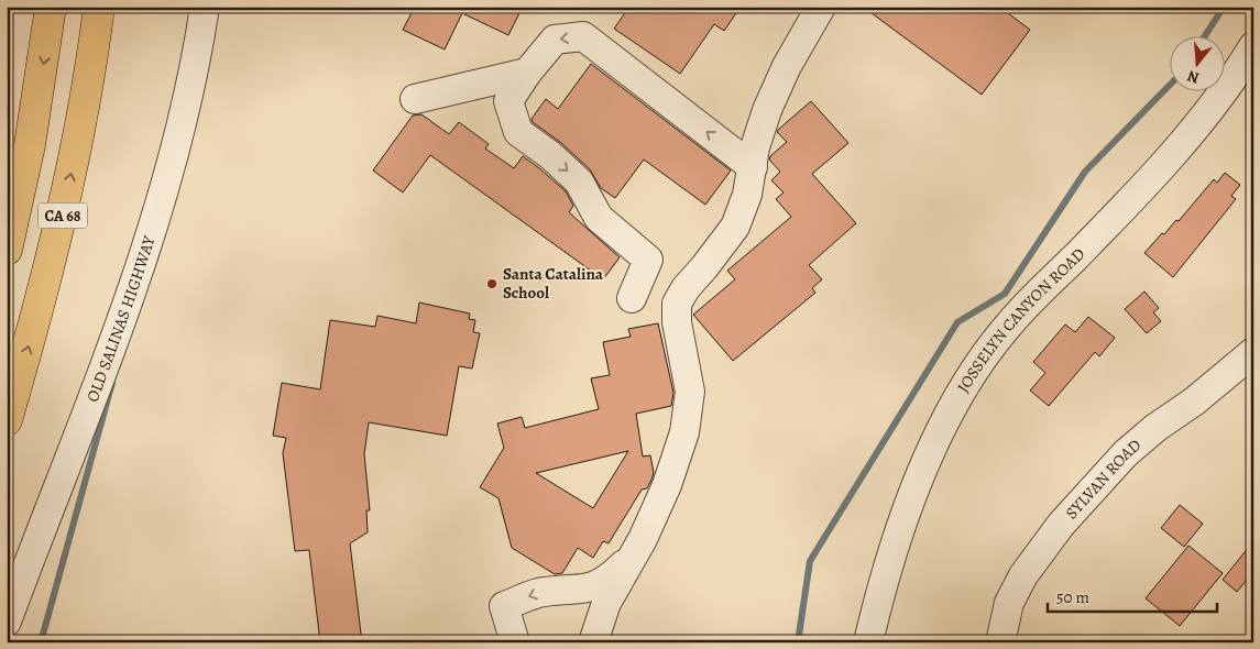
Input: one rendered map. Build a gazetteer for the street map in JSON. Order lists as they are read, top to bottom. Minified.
{"streets":{"highway":["CA 68"],"street":["OLD SALINAS HIGHWAY","JOSSELYN CANYON ROAD","SYLVAN ROAD"]},"places":["Santa Catalina School"],"scale_bar":"50 m","north":"bottom"}
